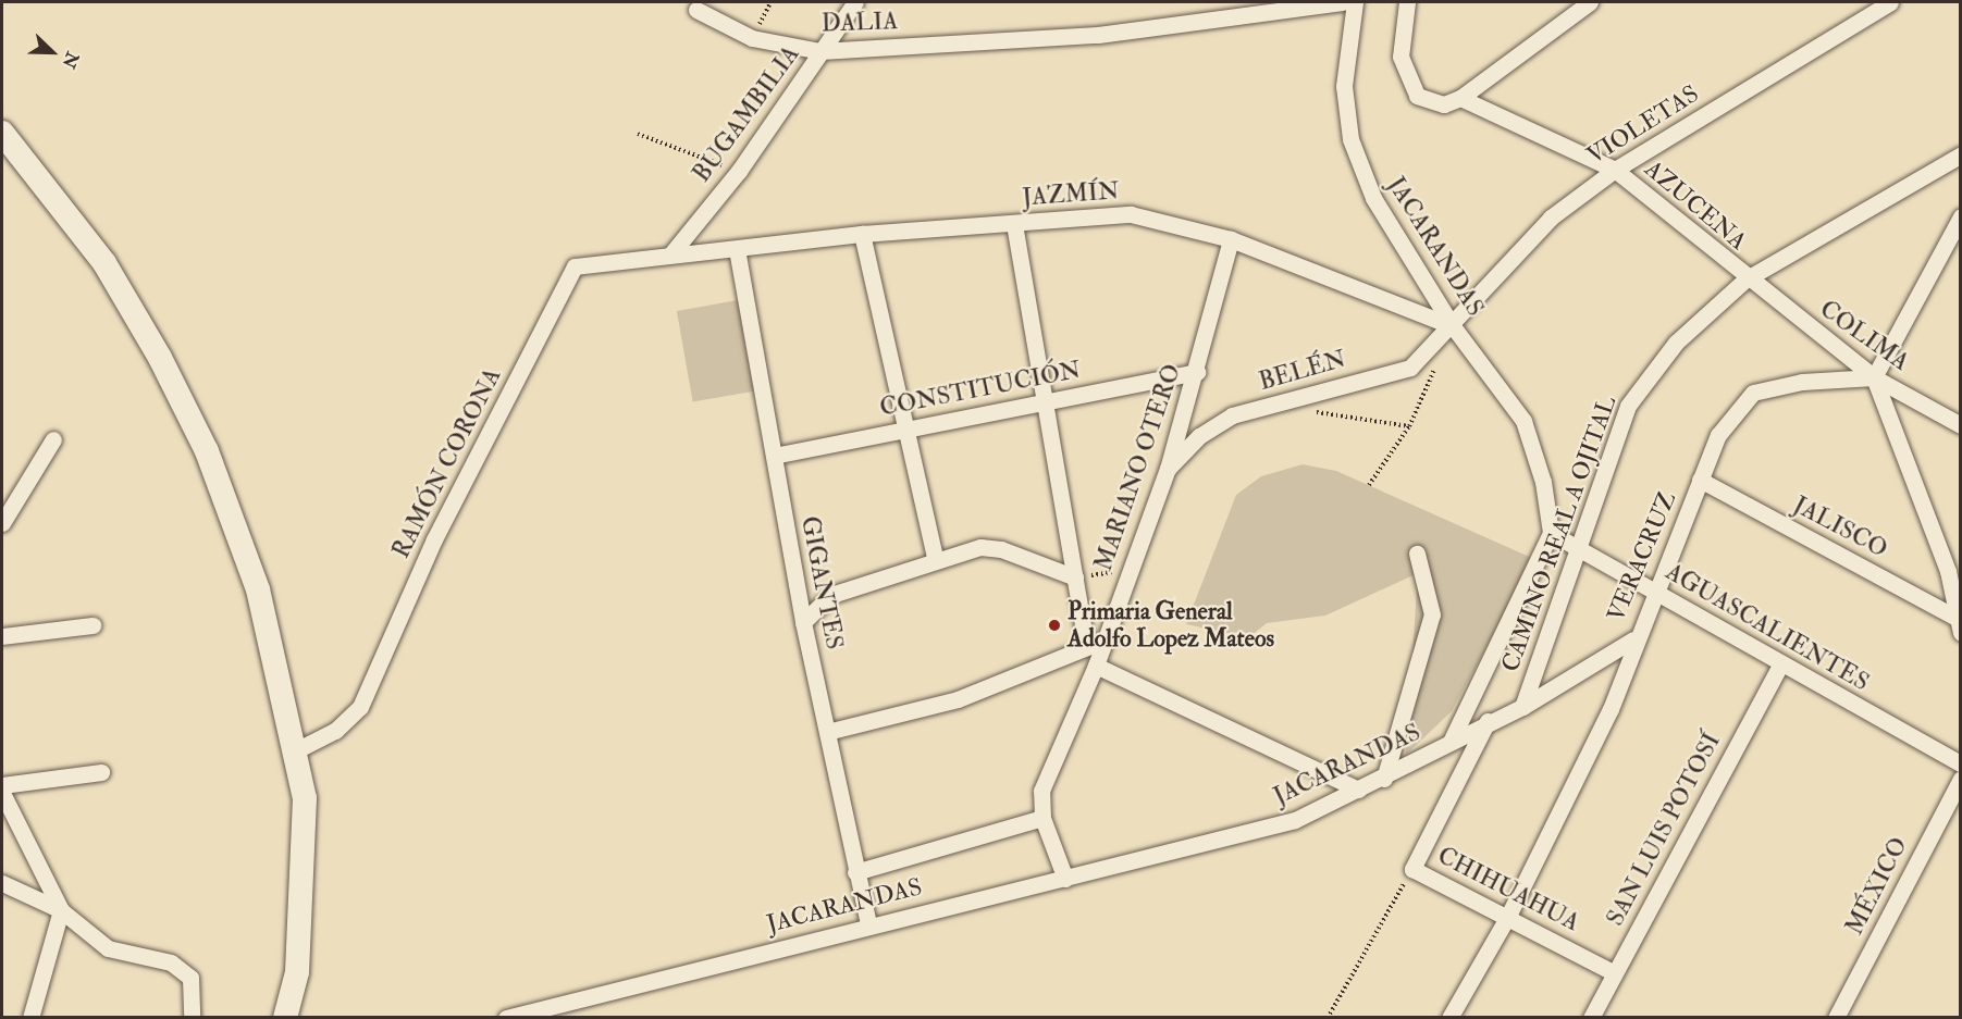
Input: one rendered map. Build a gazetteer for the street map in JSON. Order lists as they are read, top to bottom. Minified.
{"streets":{"street":["DALIA","BUGAMBILIA","VIOLETAS","JAZMÍN","AZUCENA","JACARANDAS","COLIMA","BELÉN","CONSTITUCIÓN","RAMÓN CORONA","MARIANO OTERO","JALISCO","CAMINO REAL A OJITAL","VERACRUZ","GIGANTES","AGUASCALIENTES","SAN LUIS POTOSÍ","MÉXICO","CHIHUAHUA"]},"crossings":[["DALIA","BUGAMBILIA"],["BUGAMBILIA","JAZMÍN"],["BUGAMBILIA","RAMÓN CORONA"],["VIOLETAS","JAZMÍN"],["VIOLETAS","AZUCENA"],["VIOLETAS","JACARANDAS"],["VIOLETAS","BELÉN"],["JAZMÍN","JACARANDAS"],["JAZMÍN","BELÉN"],["JAZMÍN","RAMÓN CORONA"],["JAZMÍN","MARIANO OTERO"],["JAZMÍN","GIGANTES"],["AZUCENA","COLIMA"],["AZUCENA","CAMINO REAL A OJITAL"],["JACARANDAS","BELÉN"],["JACARANDAS","MARIANO OTERO"],["JACARANDAS","CAMINO REAL A OJITAL"],["JACARANDAS","GIGANTES"],["JACARANDAS","AGUASCALIENTES"],["COLIMA","CAMINO REAL A OJITAL"],["COLIMA","VERACRUZ"],["BELÉN","MARIANO OTERO"],["CONSTITUCIÓN","MARIANO OTERO"],["CONSTITUCIÓN","GIGANTES"],["JALISCO","VERACRUZ"],["CAMINO REAL A OJITAL","AGUASCALIENTES"],["VERACRUZ","AGUASCALIENTES"],["VERACRUZ","CHIHUAHUA"],["AGUASCALIENTES","SAN LUIS POTOSÍ"],["SAN LUIS POTOSÍ","CHIHUAHUA"]],"places":["Primaria General Adolfo Lopez Mateos"],"north":"bottom right"}
